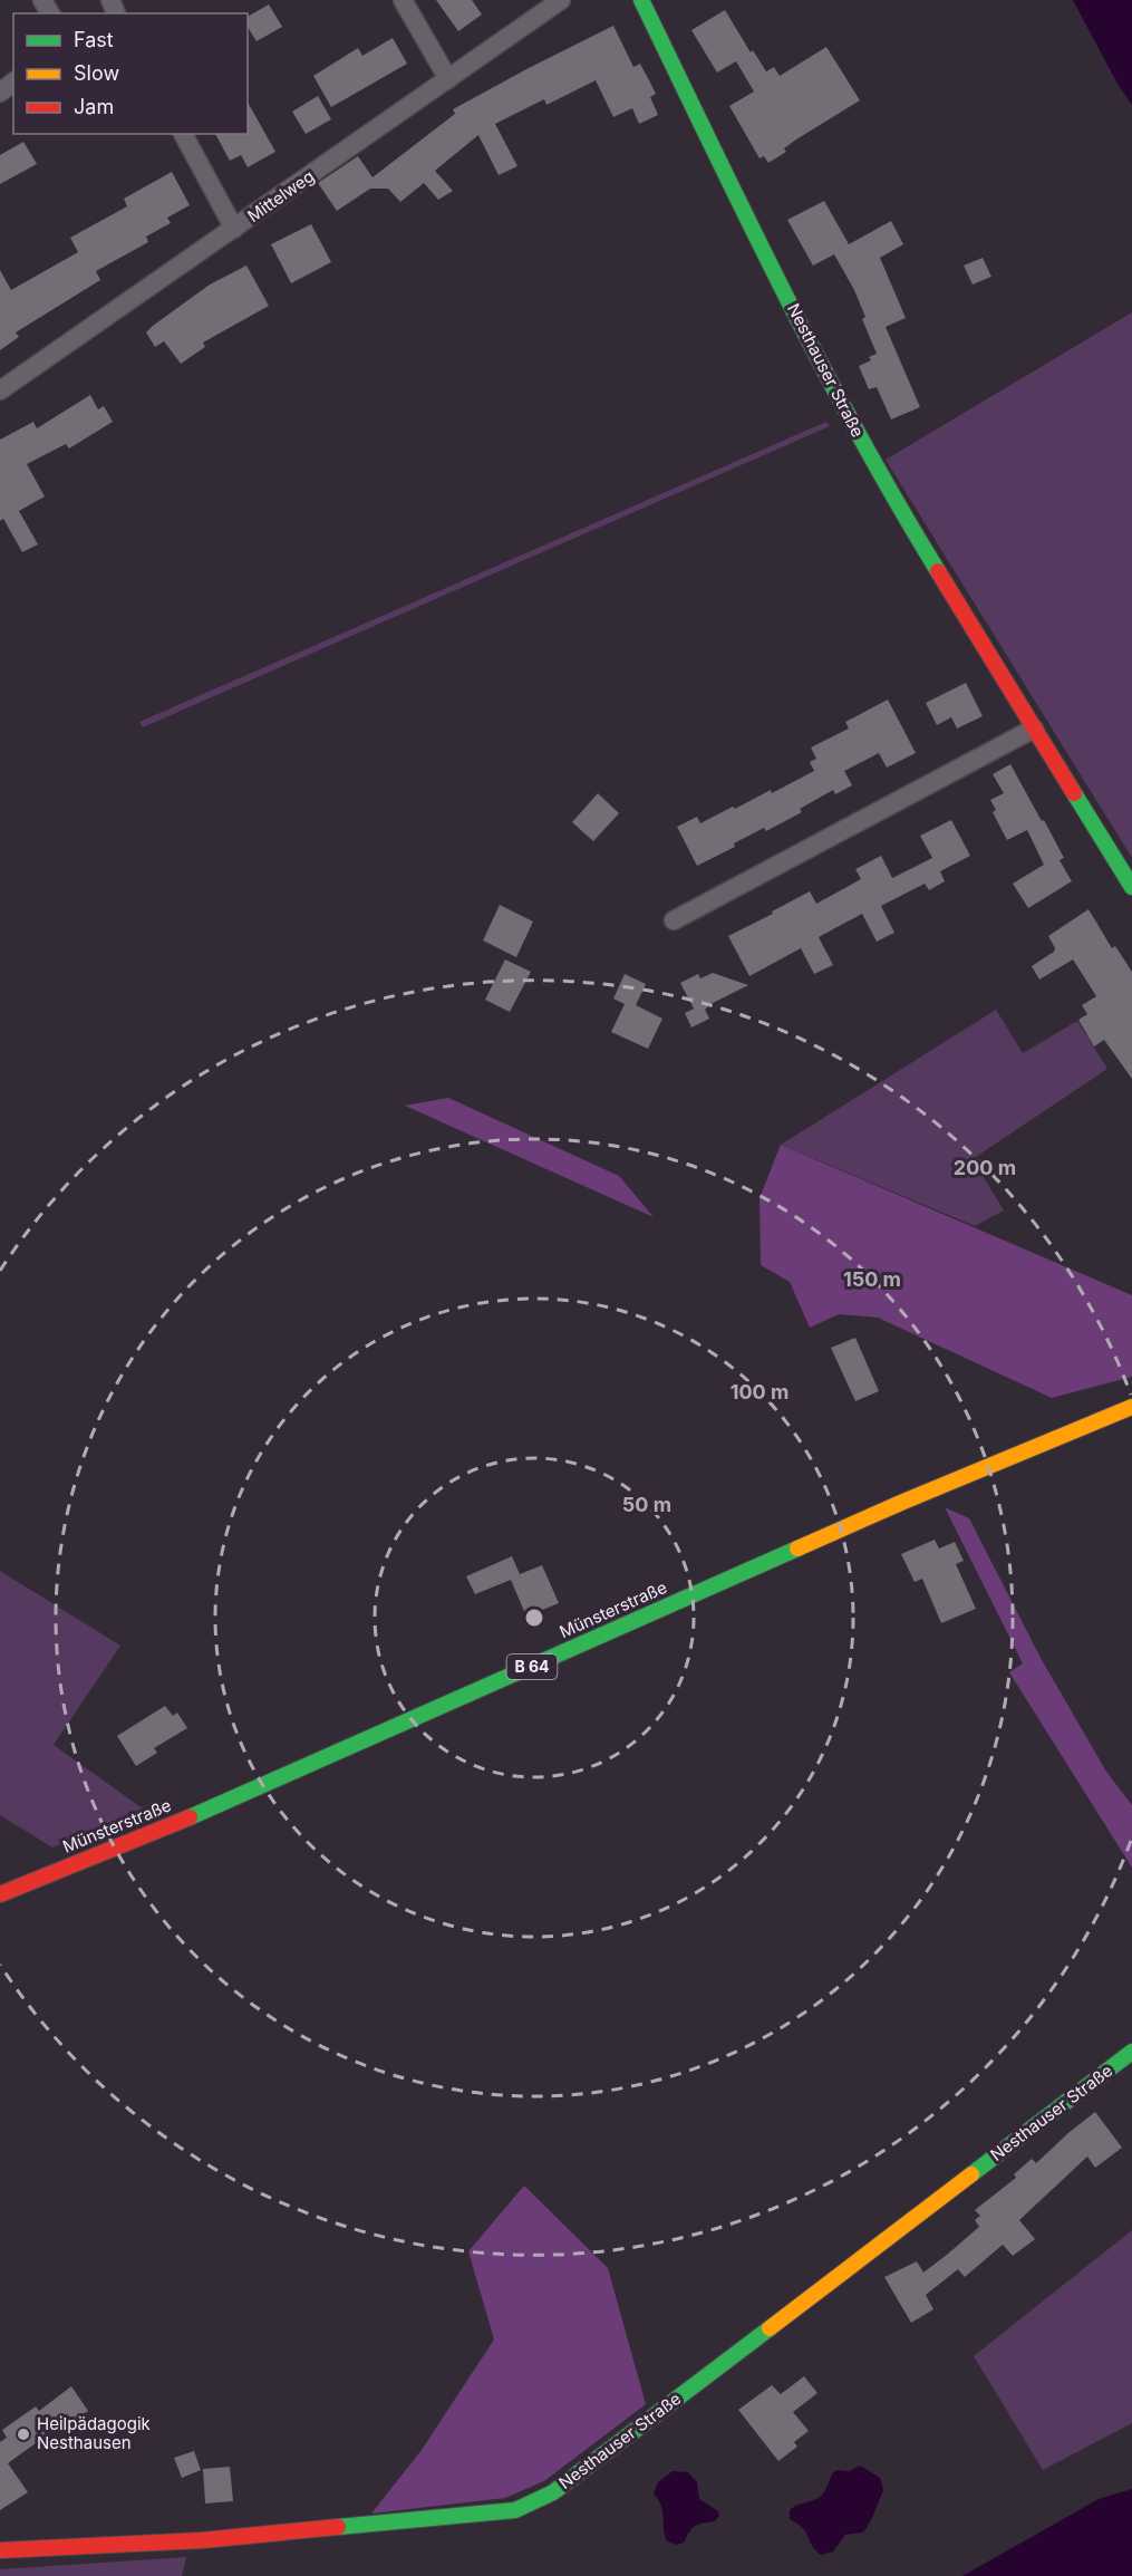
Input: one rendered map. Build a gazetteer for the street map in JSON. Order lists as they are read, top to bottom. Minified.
{"streets":{"street":["Mittelweg","Nesthauser Straße","Münsterstraße","B 64"]},"places":["Heilpädagogik Nesthausen"],"legend":["Fast","Slow","Jam"],"rings":["200 m","150 m","100 m","50 m"]}
